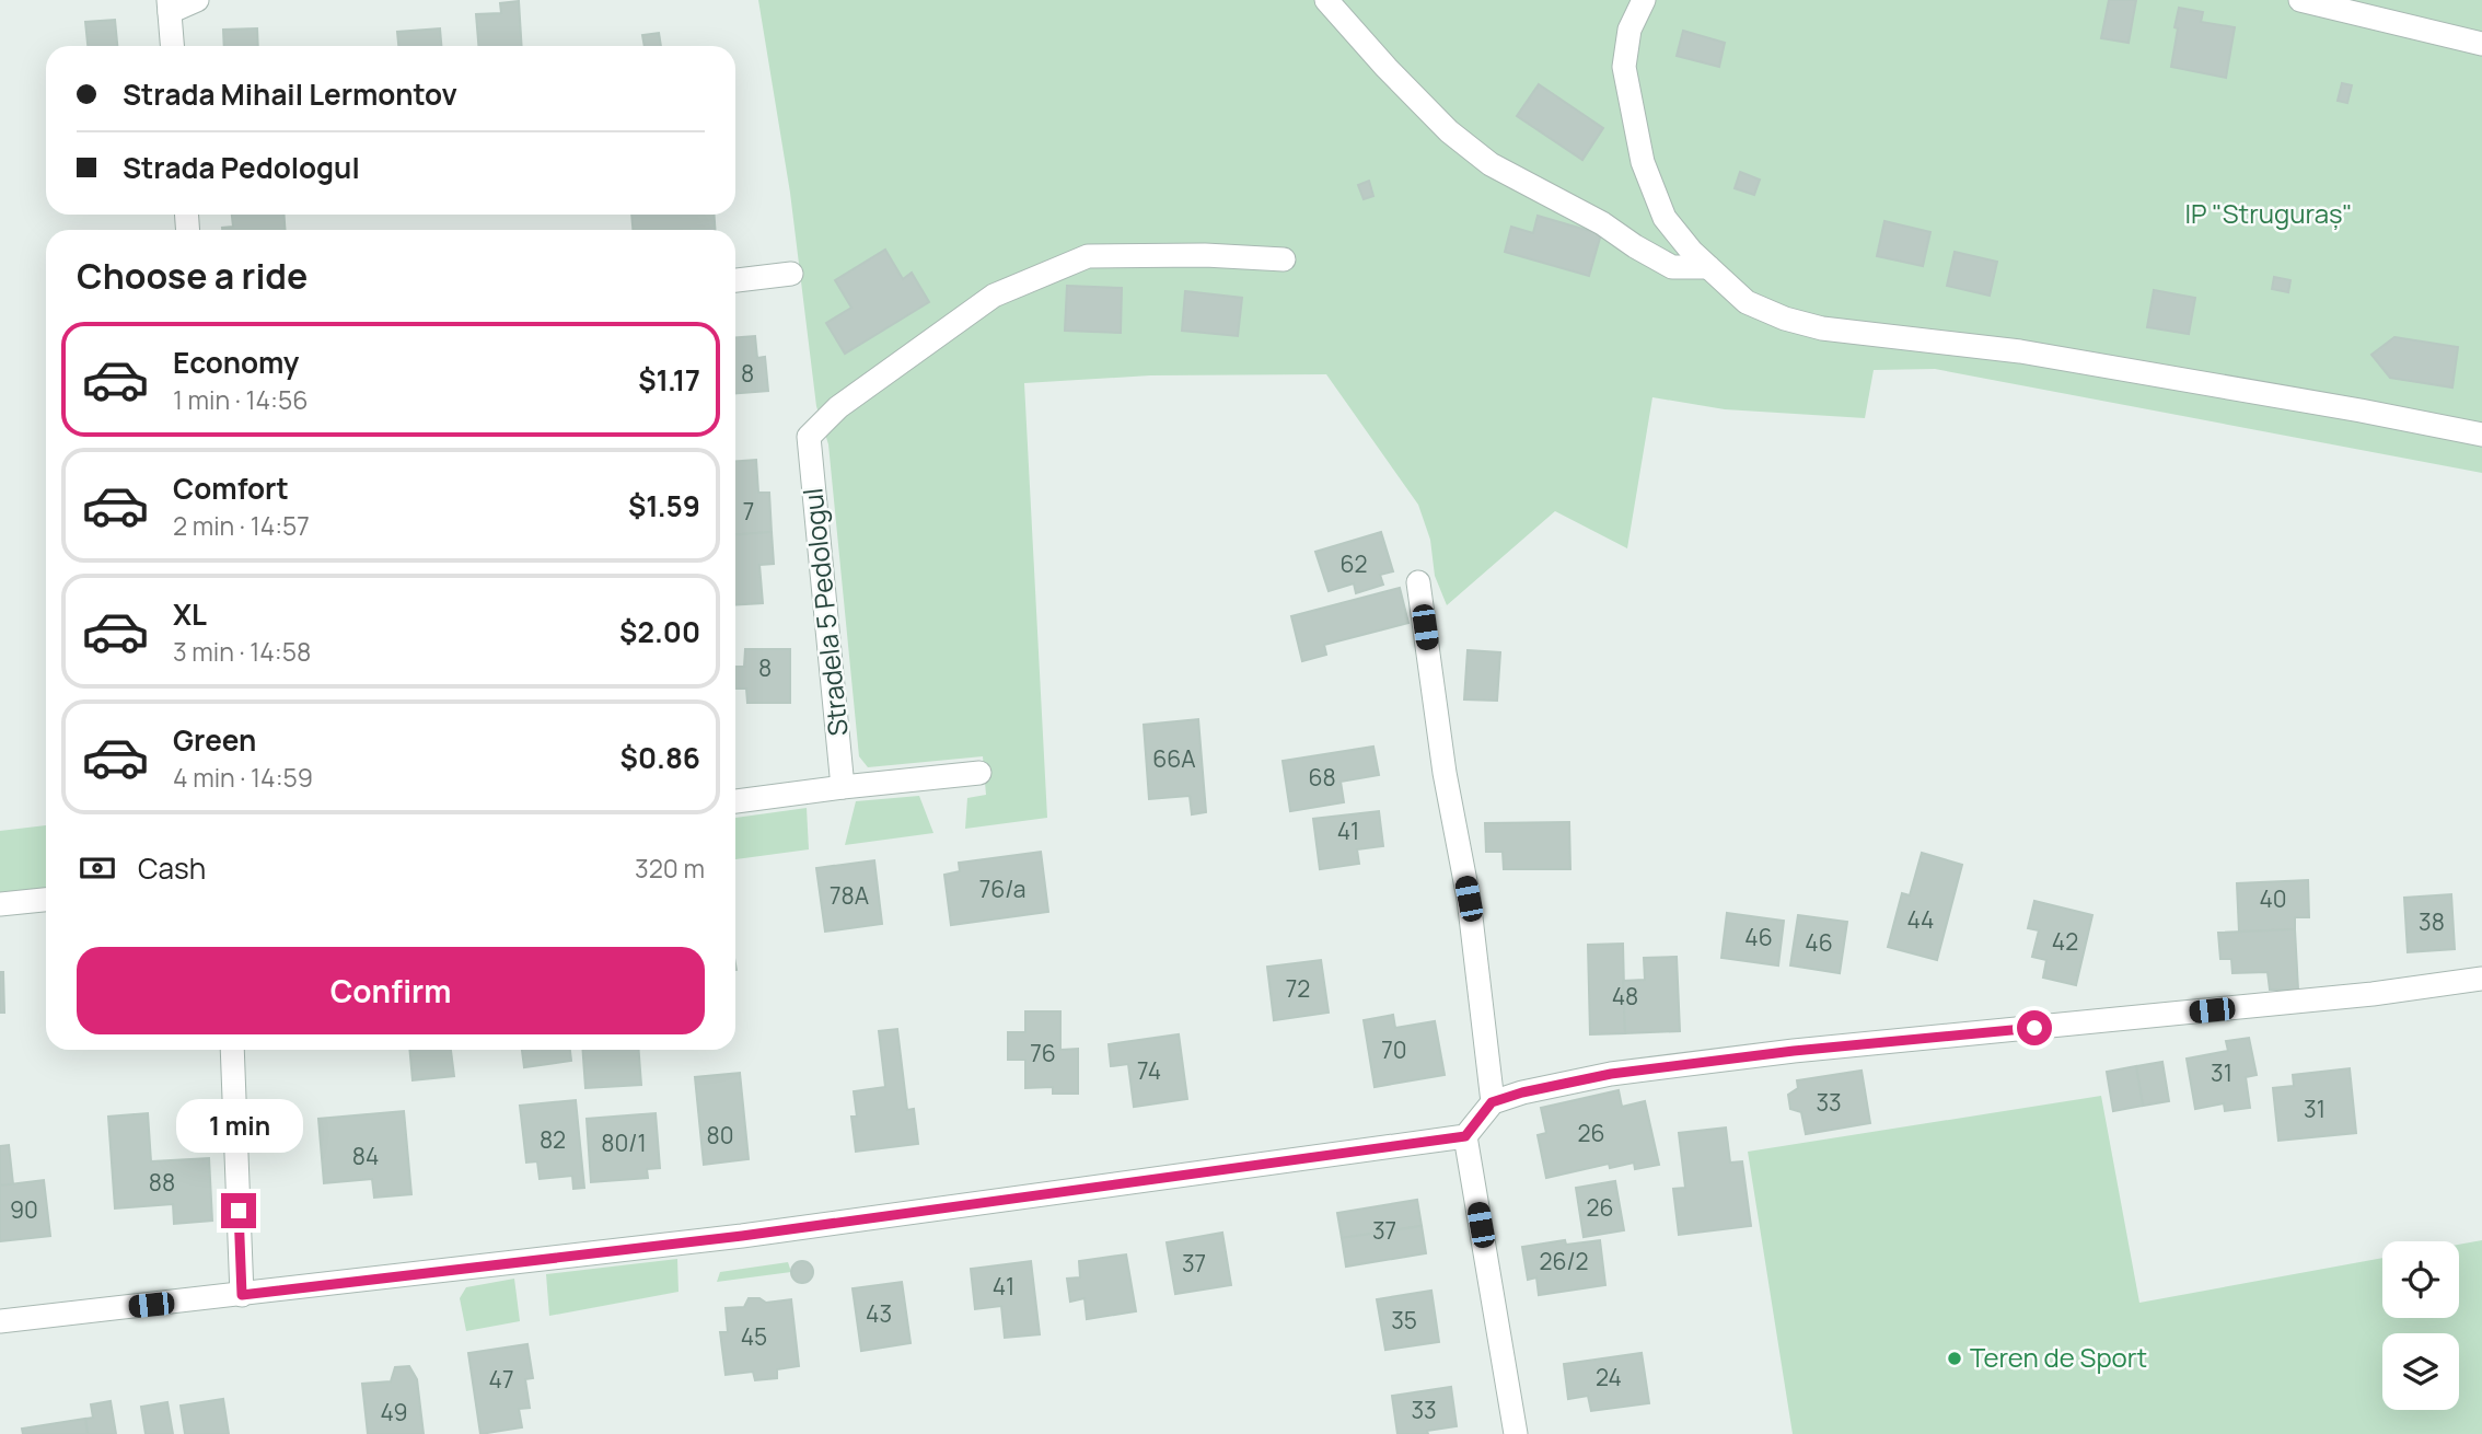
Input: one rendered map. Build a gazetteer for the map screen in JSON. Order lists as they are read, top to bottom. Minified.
{"streets":{"street":["Stradela 5 Pedologul"]},"parks":["IP \"Struguraș\""],"places":["Teren de Sport"],"house_numbers":["8","7","62","8","66A","68","41","76/a","78A","40","44","38","46","42","46","72","48","70","76","74","31","33","31","26","80","82","80/1","84","88","26","90","37","26/2","37","41","43","35","45","24","47","33","49"],"page":{"banner":["Strada Mihail Lermontov","Strada Pedologul"],"heading":"Choose a ride","list":[{"name":"Economy","note":"1 min · 14:56","value":"$1.17"},{"name":"Comfort","note":"2 min · 14:57","value":"$1.59"},{"name":"XL","note":"3 min · 14:58","value":"$2.00"},{"name":"Green","note":"4 min · 14:59","value":"$0.86"}],"pay":["Cash","320 m"],"buttons":"Confirm","bubble":"1 min"}}
